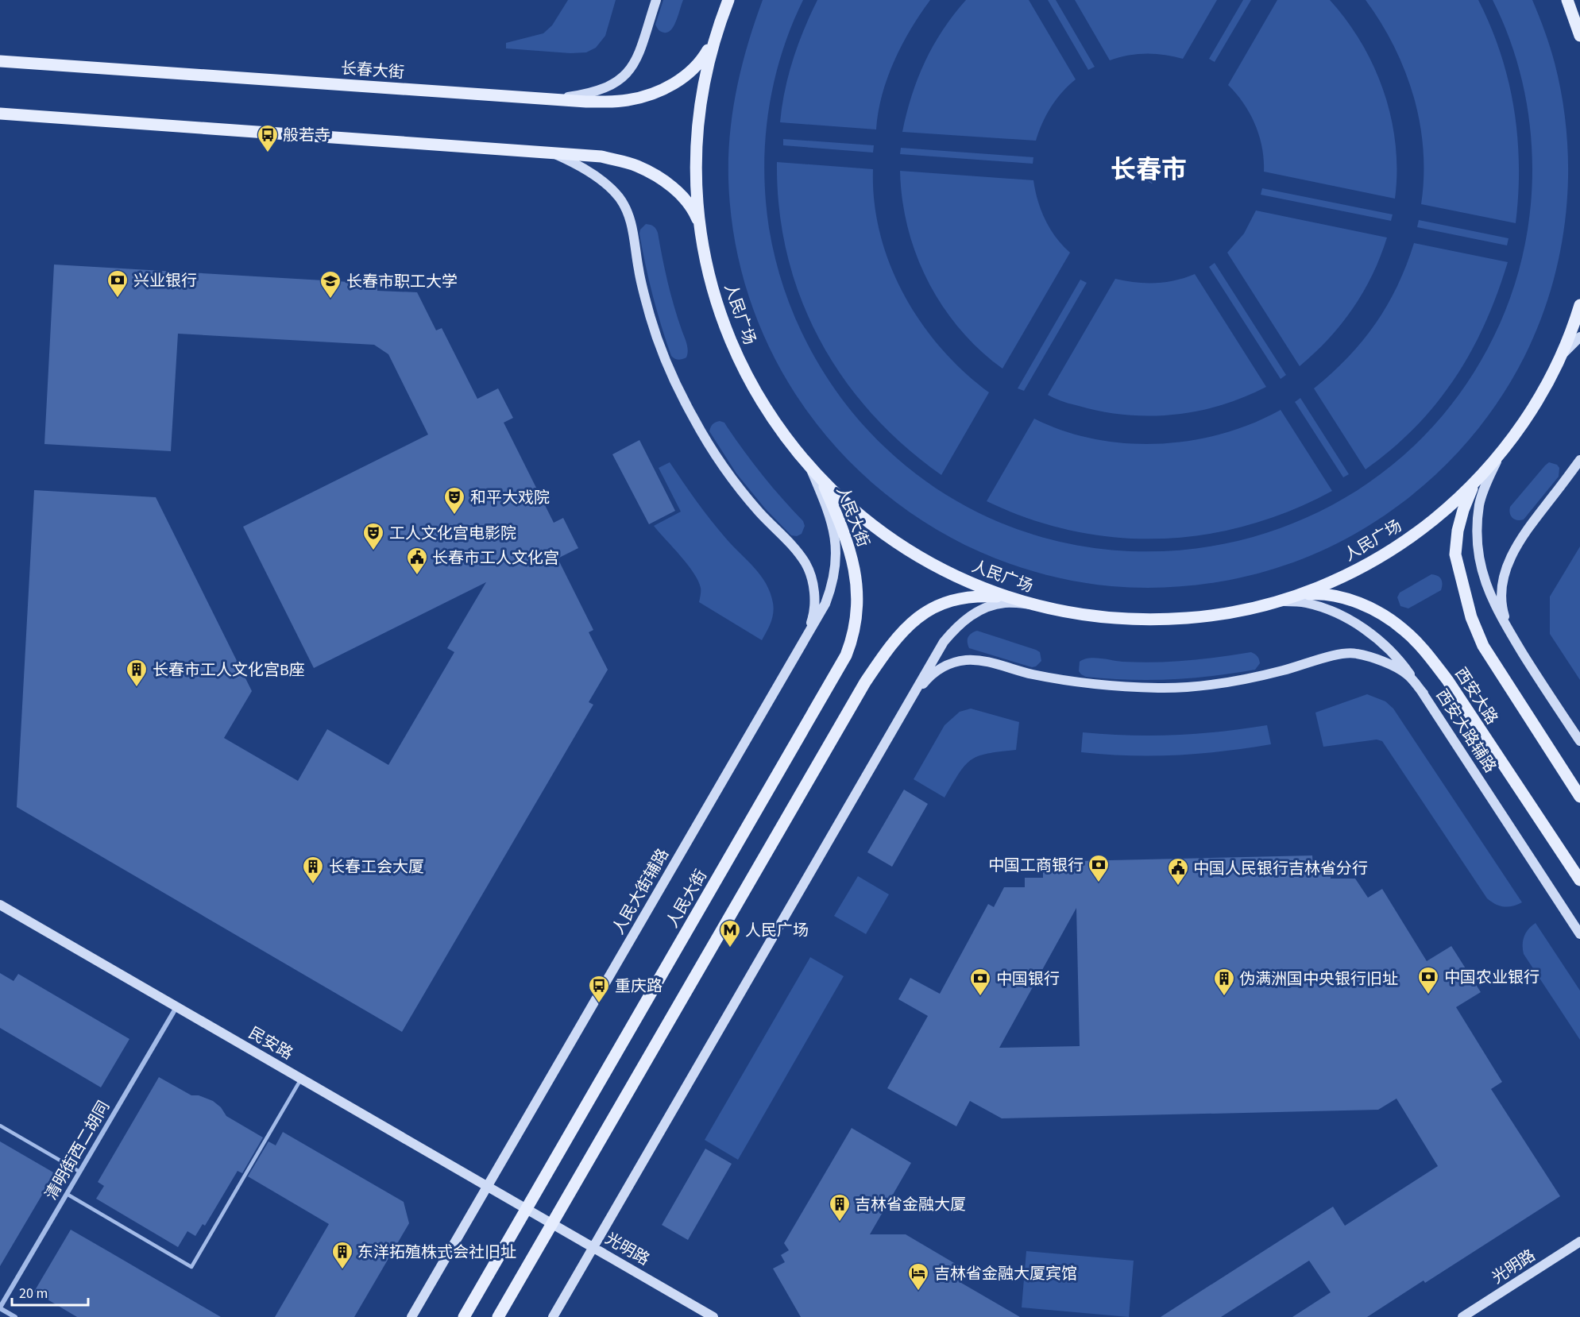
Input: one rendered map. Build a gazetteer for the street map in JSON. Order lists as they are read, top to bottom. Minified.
{"streets":{"main road":["长春大街","人民广场","人民大街","西安大路"],"street":["西安大路辅路","人民大街辅路","民安路","清明街西二胡同","光明路"]},"crossings":[["长春大街","人民广场"],["人民广场","人民大街"],["人民广场","西安大路"],["人民广场","西安大路辅路"],["人民广场","人民大街辅路"],["人民大街","民安路"],["人民大街","光明路"],["人民大街辅路","民安路"],["民安路","清明街西二胡同"],["民安路","光明路"]],"districts":["长春市"],"places":{"bus stop":["般若寺","重庆路"],"bank":["兴业银行","中国工商银行","中国农业银行","中国银行"],"school or university":["长春市职工大学"],"theatre":["和平大戏院","工人文化宫电影院"],"public building":["长春市工人文化宫","中国人民银行吉林省分行"],"building":["长春市工人文化宫B座","长春工会大厦","伪满洲国中央银行旧址","吉林省金融大厦","东洋拓殖株式会社旧址"],"metro station":["人民广场"],"hotel":["吉林省金融大厦宾馆"]},"scale_bar":"20 m"}
